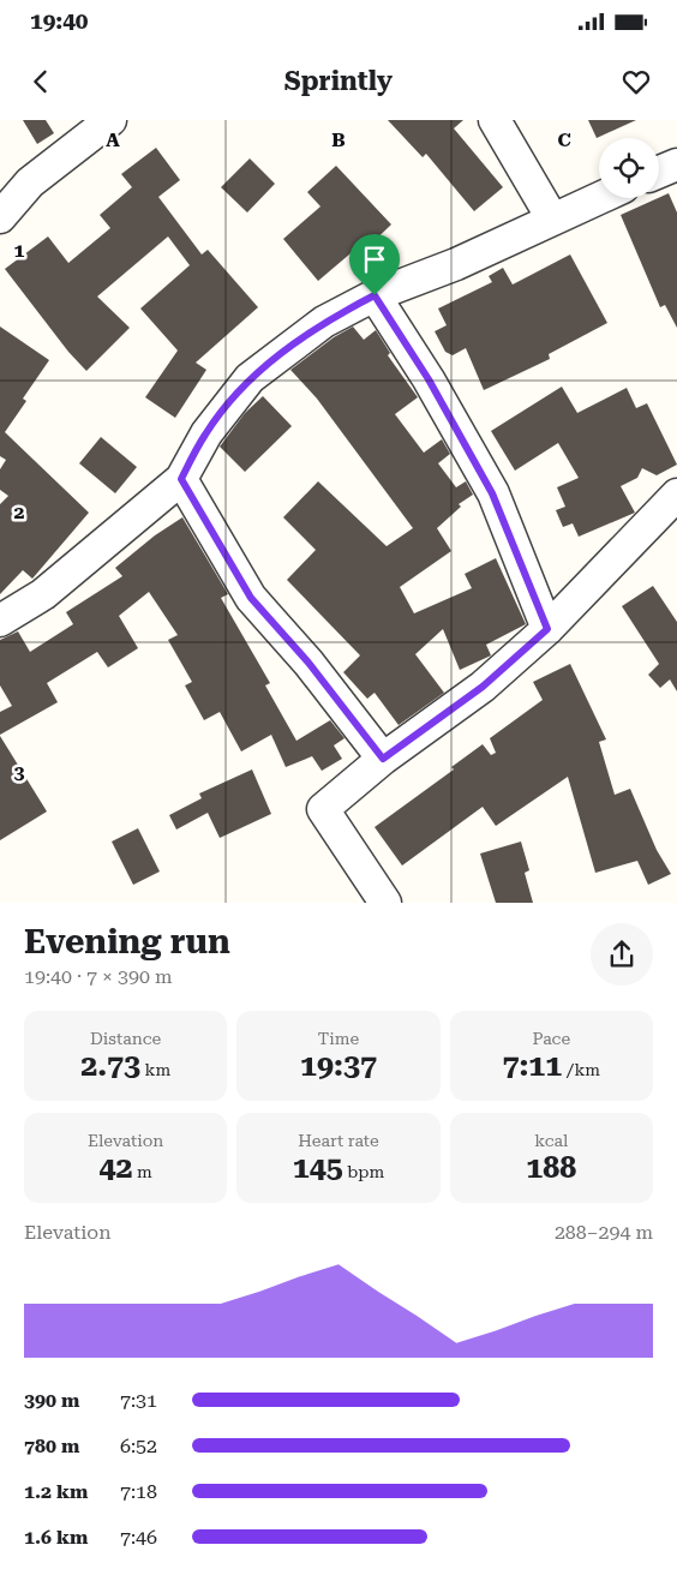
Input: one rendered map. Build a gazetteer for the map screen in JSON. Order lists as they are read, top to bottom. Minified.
{"page":{"status":"19:40","header":"Sprintly","heading":["Evening run","19:40 · 7 × 390 m"],"stats":[["Distance","2.73 km"],["Time","19:37"],["Pace","7:11 /km"],["Elevation","42 m"],["Heart rate","145 bpm"],["kcal","188"]],"chart":["Elevation","288–294 m"],"list":[{"name":"390 m","note":"7:31"},{"name":"780 m","note":"6:52"},{"name":"1.2 km","note":"7:18"},{"name":"1.6 km","note":"7:46"}]},"grid":{"columns":["A","B","C"],"rows":["1","2","3"]}}
